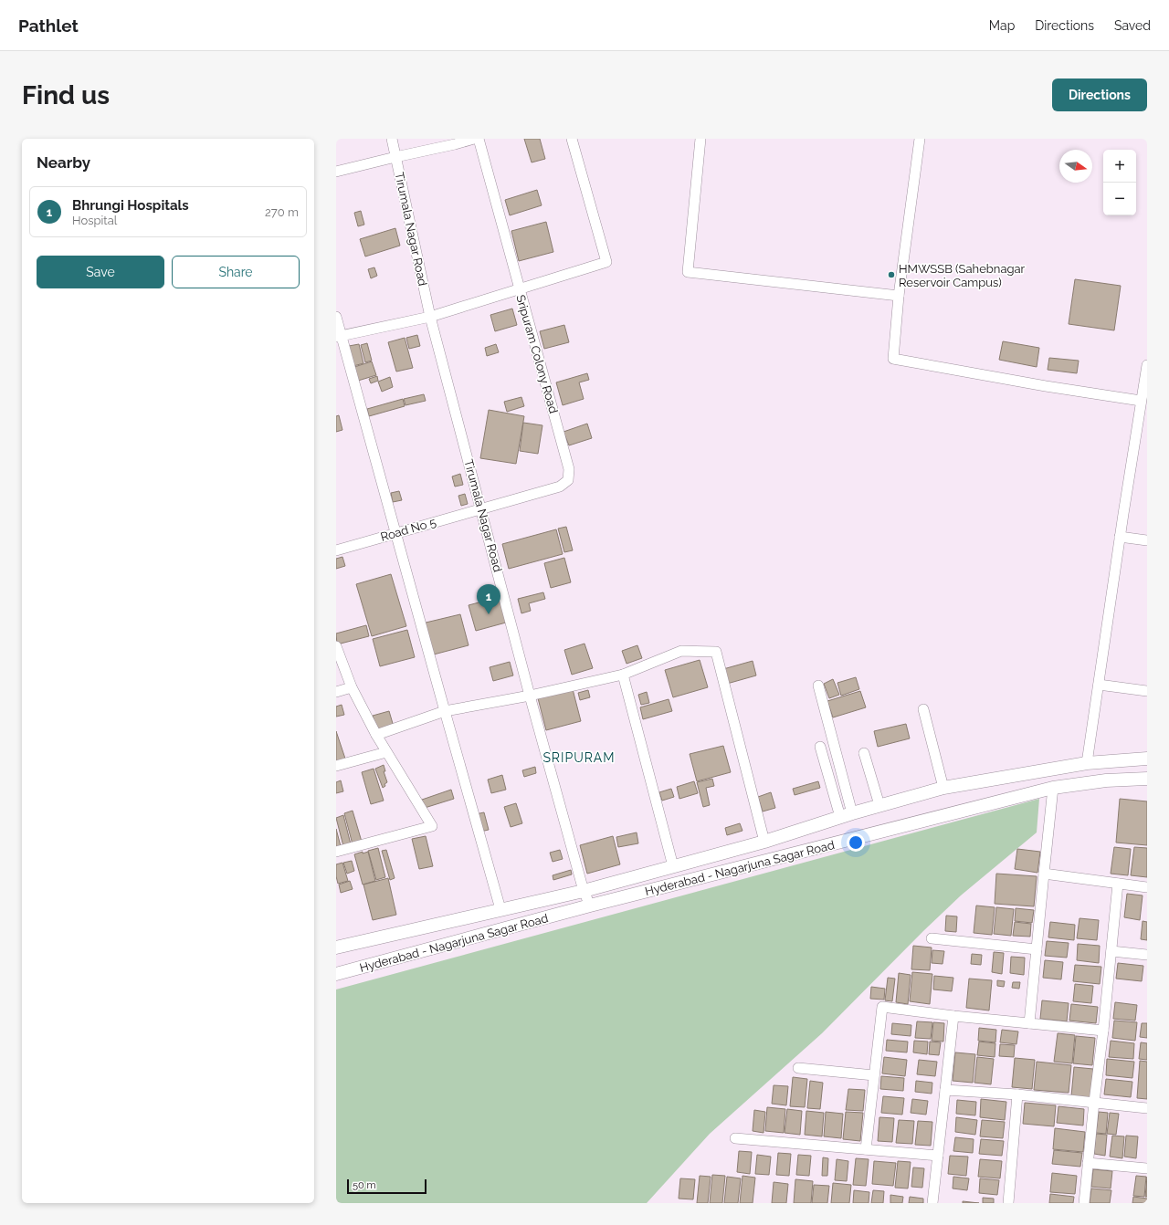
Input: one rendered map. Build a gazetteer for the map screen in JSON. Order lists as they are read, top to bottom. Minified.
{"streets":{"main road":["Hyderabad - Nagarjuna Sagar Road"],"street":["Tirumala Nagar Road","Sripuram Colony Road","Road No 5"]},"crossings":[["Tirumala Nagar Road","Sripuram Colony Road"],["Tirumala Nagar Road","Road No 5"],["Tirumala Nagar Road","Hyderabad - Nagarjuna Sagar Road"],["Sripuram Colony Road","Road No 5"]],"districts":["SRIPURAM"],"places":["HMWSSB (Sahebnagar Reservoir Campus)"],"scale_bar":"50 m","north":"right","page":{"header":"Pathlet","nav":["Map","Directions","Saved"],"buttons":["Directions",["Save","Share"]],"title":"Find us","heading":"Nearby","map_buttons":["+","−"],"list":[{"mark":"1","name":"Bhrungi Hospitals","note":"Hospital","value":"270 m"}],"pins":"1","scale":"50 m"}}
